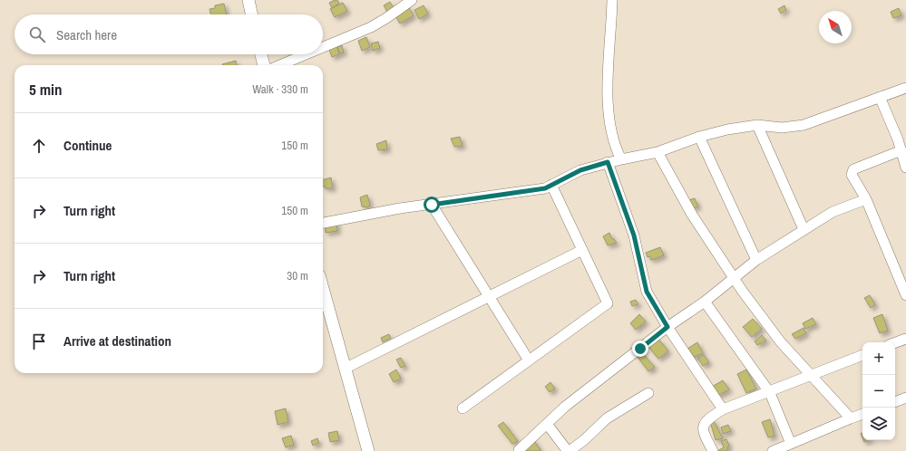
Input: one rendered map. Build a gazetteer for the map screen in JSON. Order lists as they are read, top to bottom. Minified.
{"north":"top left","page":{"search":"Search here","heading":["5 min","Walk · 330 m"],"list":[["Continue","150 m"],["Turn right","150 m"],["Turn right","30 m"],"Arrive at destination"],"map_buttons":["+","−"]}}
